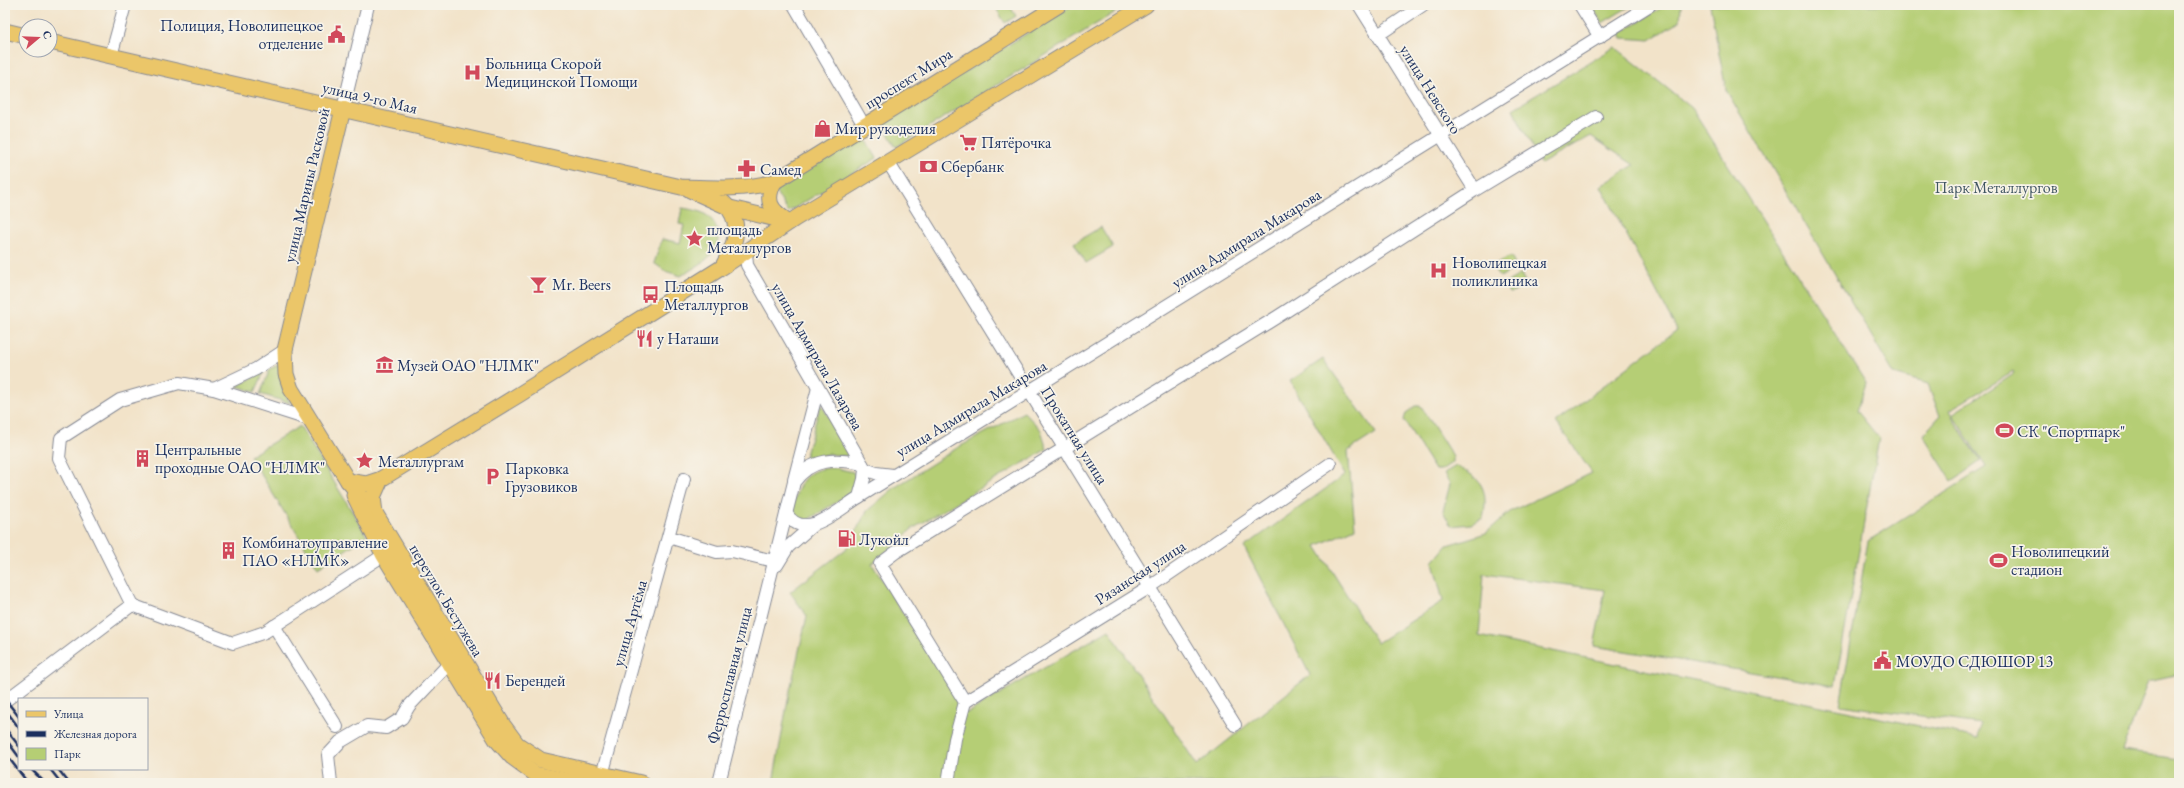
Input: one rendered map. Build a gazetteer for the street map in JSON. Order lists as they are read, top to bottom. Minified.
{"streets":{"main road":["проспект Мира","улица 9-го Мая","улица Марины Расковой","переулок Бестужева"],"street":["улица Невского","улица Адмирала Макарова","улица Адмирала Лазарева","Прокатная улица","Рязанская улица","улица Артёма","Ферросплавная улица"]},"crossings":[["проспект Мира","улица 9-го Мая"],["улица Невского","улица Адмирала Макарова"],["улица 9-го Мая","улица Марины Расковой"],["улица Адмирала Макарова","Прокатная улица"],["Прокатная улица","Рязанская улица"],["переулок Бестужева","улица Артёма"]],"parks":["Парк Металлургов"],"places":{"public building":["Полиция, Новолипецкое отделение","МОУДО СДЮШОР 13"],"hospital":["Больница Скорой Медицинской Помощи","Новолипецкая поликлиника"],"shop":["Мир рукоделия"],"supermarket":["Пятёрочка"],"bank":["Сбербанк"],"pharmacy":["Самед"],"place":["площадь Металлургов","Металлургам"],"bar":["Mr. Beers"],"bus stop":["Площадь Металлургов"],"restaurant":["у Наташи","Берендей"],"museum":["Музей ОАО \"НЛМК\""],"sports":["СК \"Спортпарк\"","Новолипецкий стадион"],"building":["Центральные проходные ОАО \"НЛМК\"","Комбинатоуправление ПАО «НЛМК»"],"parking":["Парковка Грузовиков"],"fuel station":["Лукойл"]},"legend":["Улица","Железная дорога","Парк"],"north":"right"}
